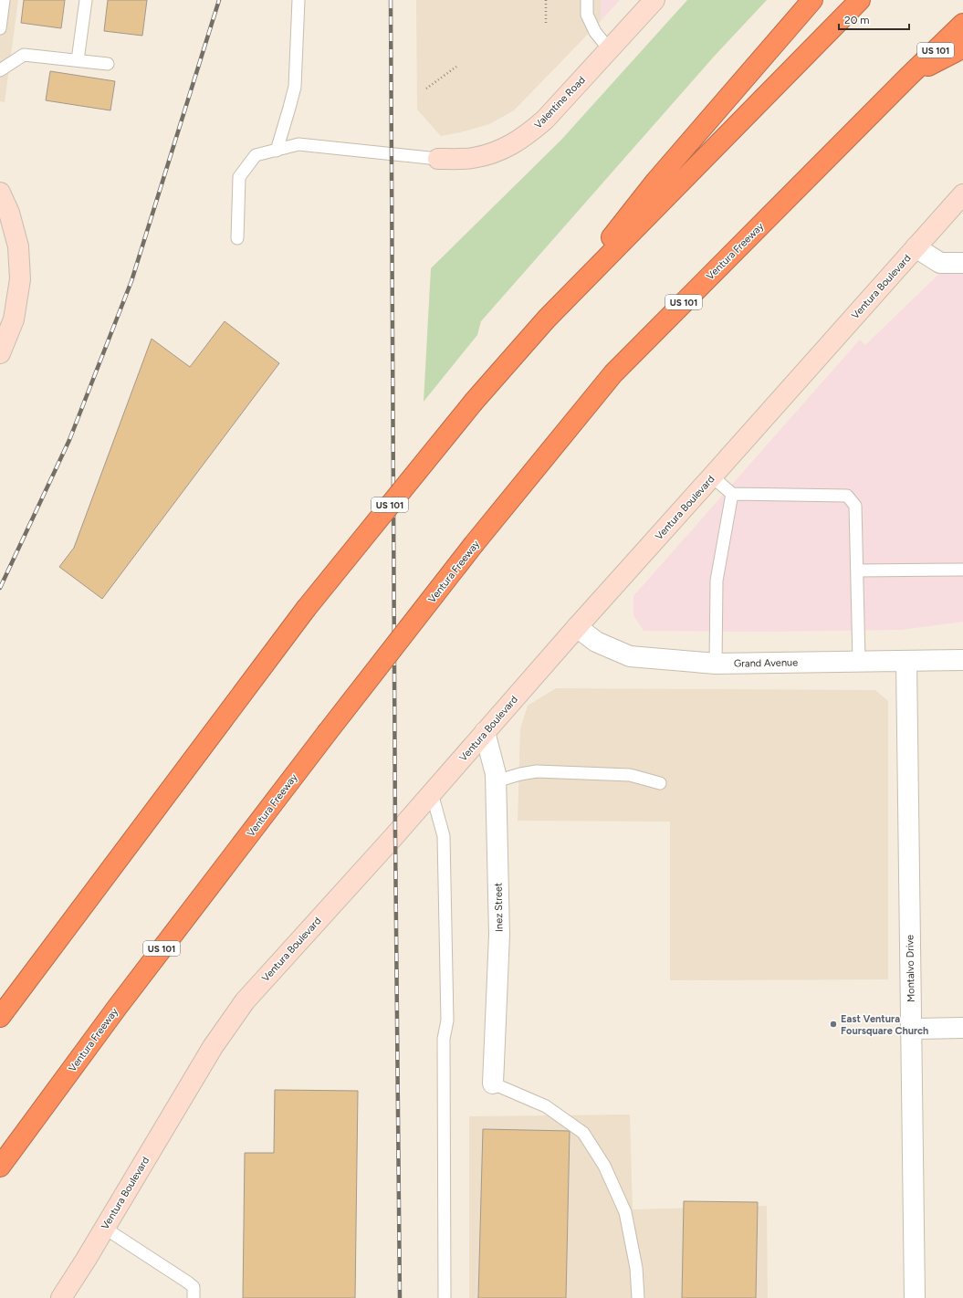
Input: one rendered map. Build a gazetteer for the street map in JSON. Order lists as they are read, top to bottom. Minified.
{"streets":{"highway":["US 101","Ventura Freeway"],"street":["Valentine Road","Ventura Boulevard","Grand Avenue","Inez Street","Montalvo Drive"]},"crossings":[["Ventura Boulevard","Grand Avenue"],["Ventura Boulevard","Inez Street"],["Grand Avenue","Montalvo Drive"]],"places":["East Ventura Foursquare Church"],"scale_bar":"20 m"}
